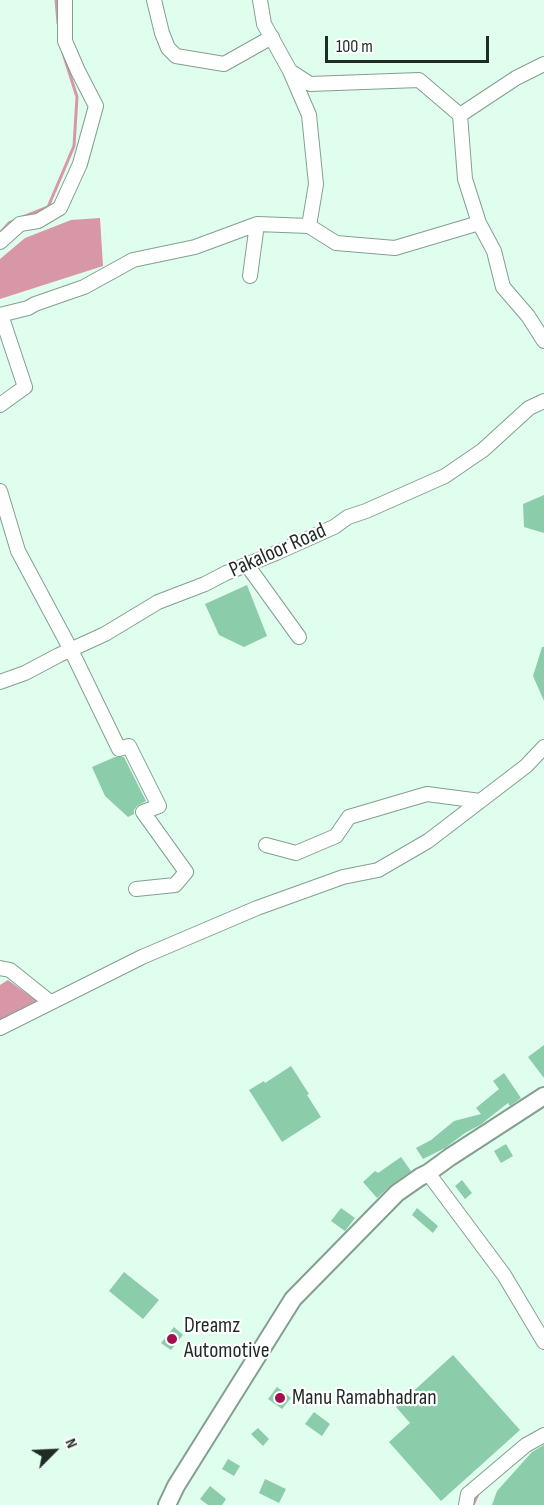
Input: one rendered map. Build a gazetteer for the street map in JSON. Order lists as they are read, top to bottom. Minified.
{"streets":{"street":["Pakaloor Road"]},"places":["Dreamz Automotive","Manu Ramabhadran"],"scale_bar":"100 m","north":"top right"}
